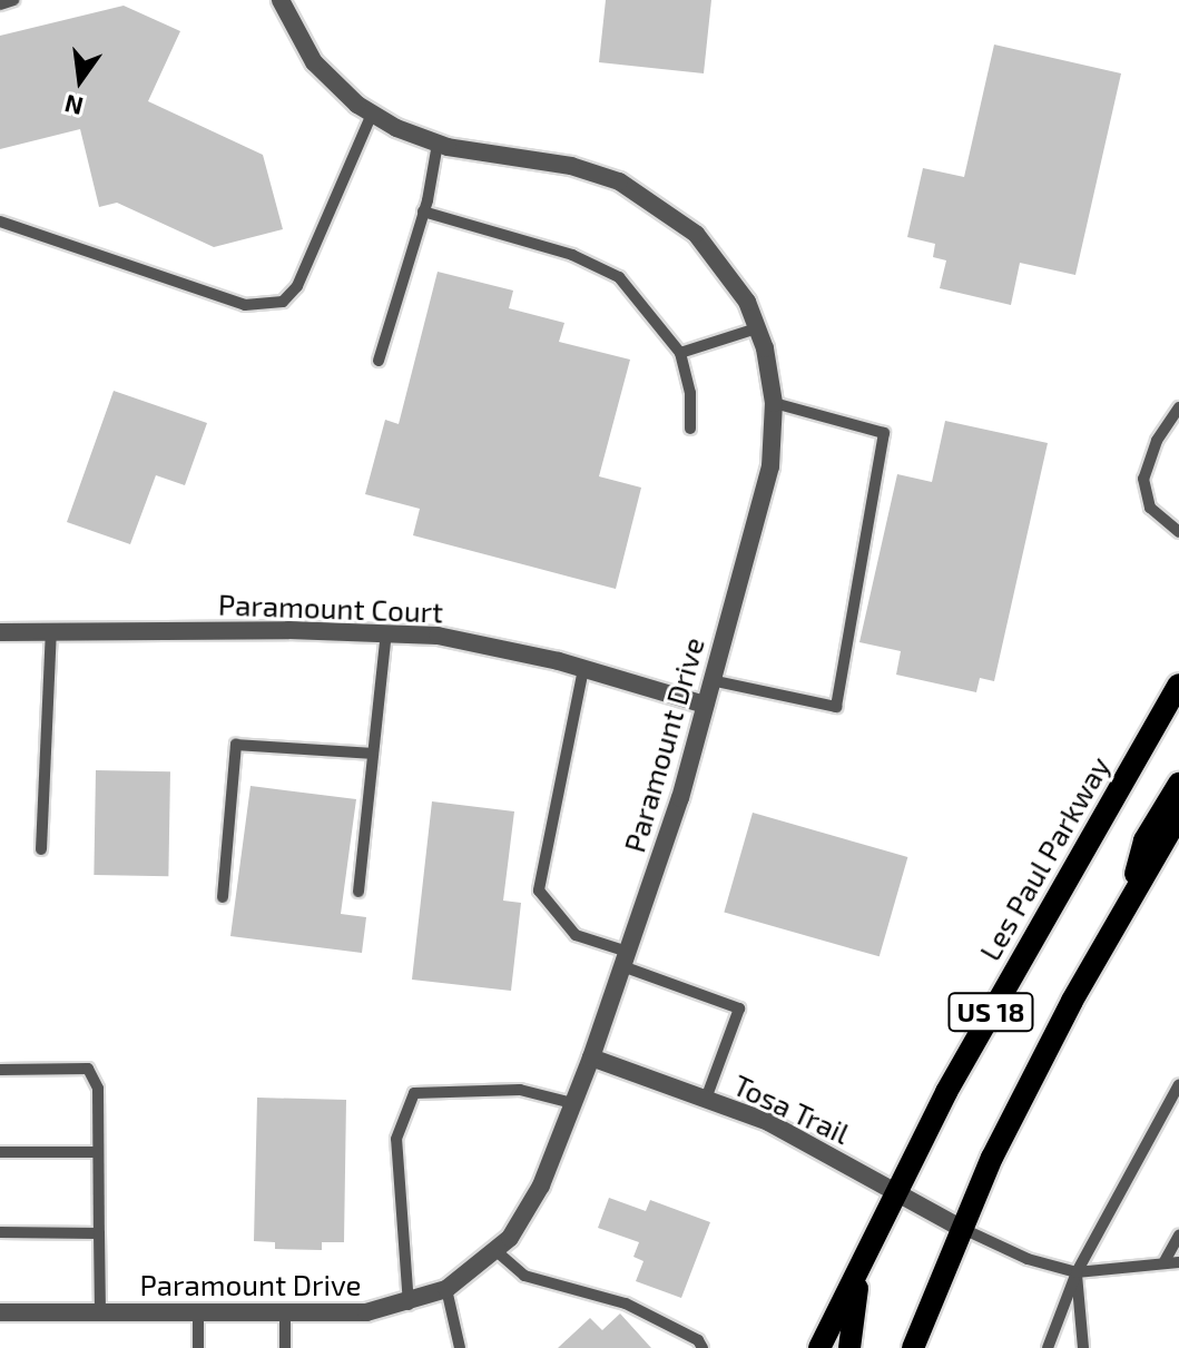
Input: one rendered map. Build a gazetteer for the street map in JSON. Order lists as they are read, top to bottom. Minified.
{"streets":{"main road":["Les Paul Parkway","US 18"],"street":["Paramount Court","Paramount Drive","Tosa Trail"]},"crossings":[["Paramount Court","Paramount Drive"],["Paramount Drive","Tosa Trail"],["Les Paul Parkway","Tosa Trail"],["US 18","Tosa Trail"]],"north":"bottom"}
